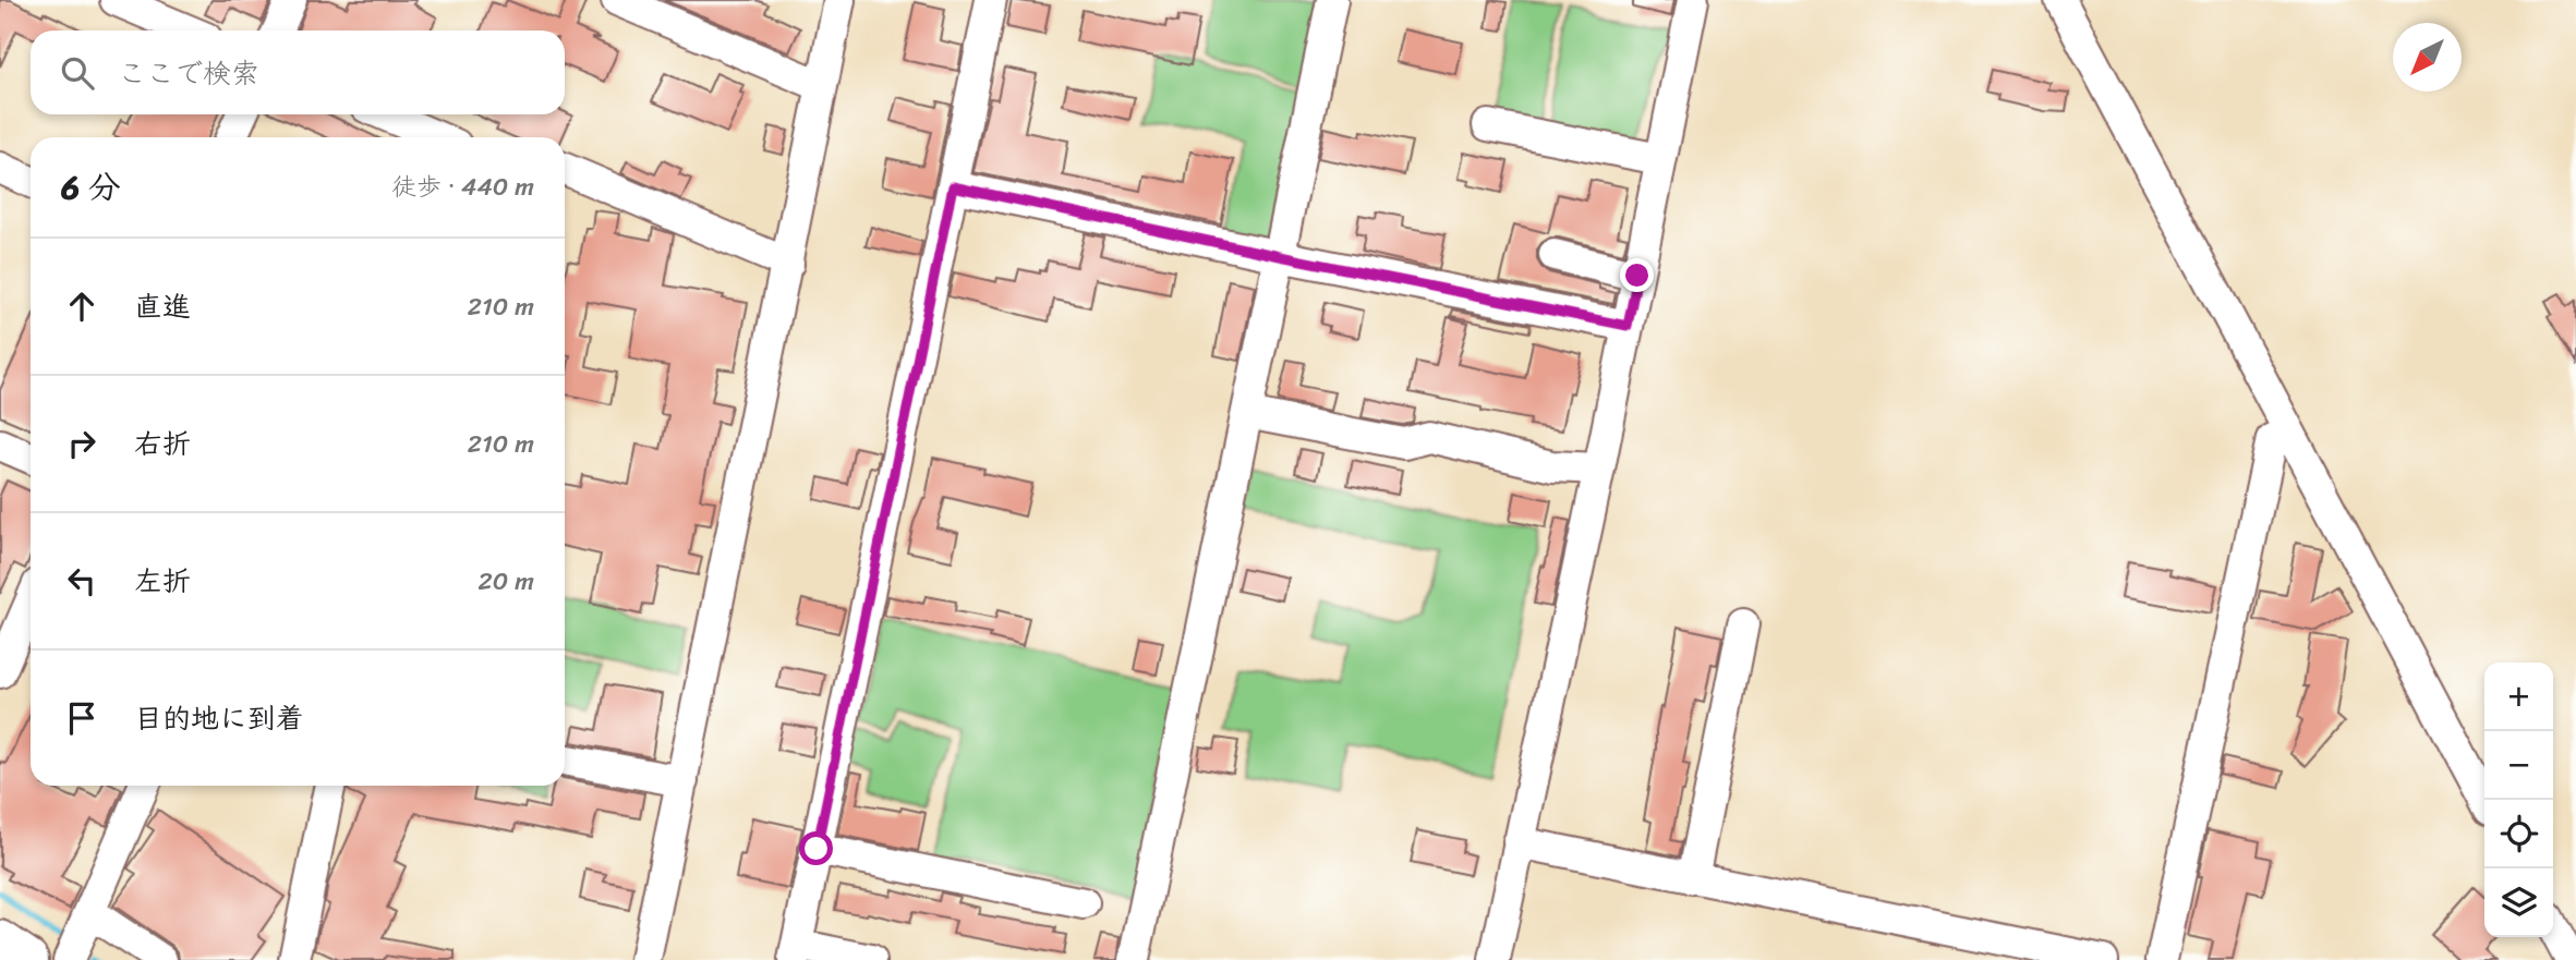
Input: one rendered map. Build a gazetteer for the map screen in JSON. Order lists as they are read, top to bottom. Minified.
{"north":"bottom left","page":{"search":"ここで検索","heading":["6 分","徒歩 · 440 m"],"list":[["直進","210 m"],["右折","210 m"],["左折","20 m"],"目的地に到着"],"map_buttons":["+","−"]}}
